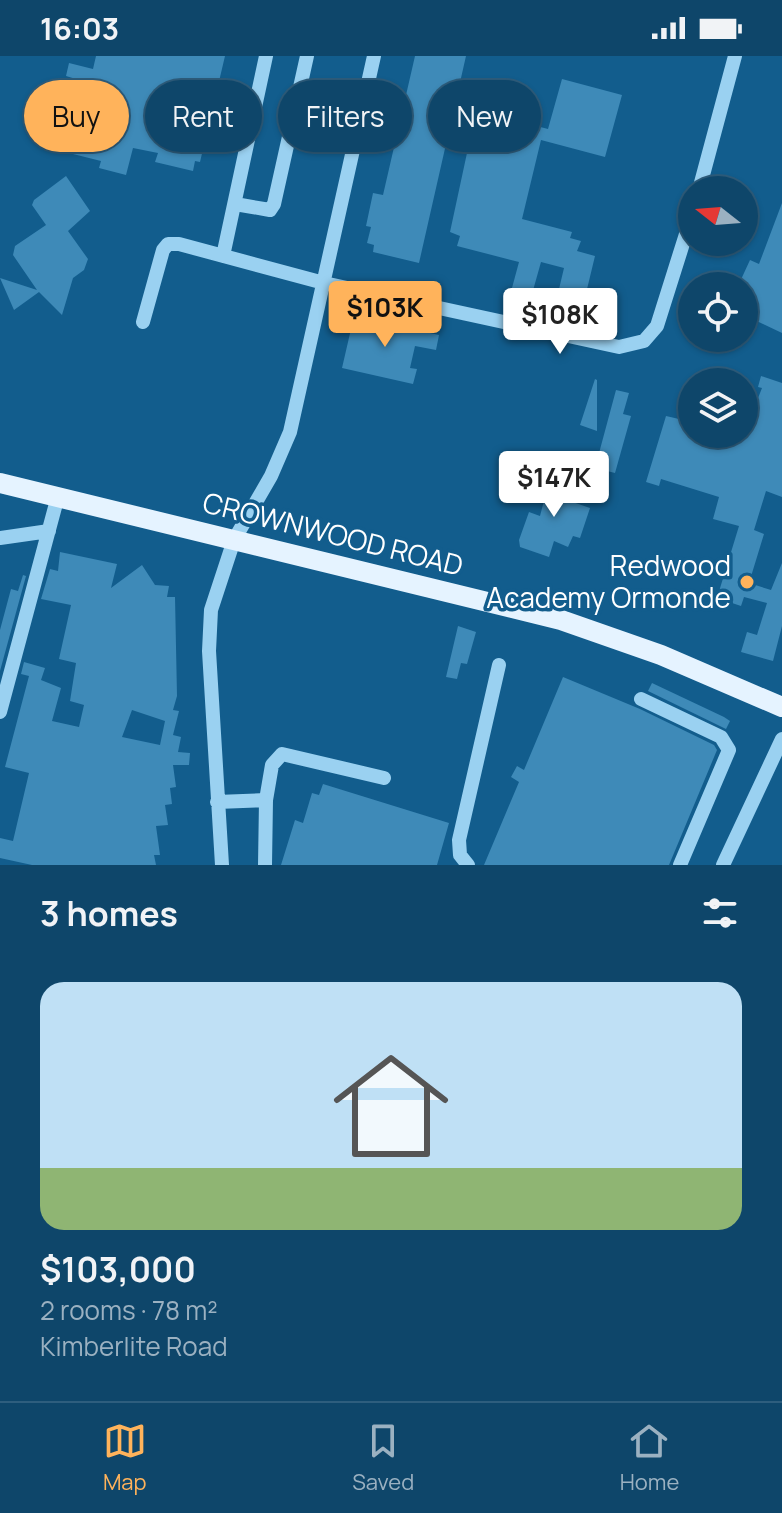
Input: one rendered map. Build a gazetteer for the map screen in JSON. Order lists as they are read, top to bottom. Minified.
{"streets":{"main road":["CROWNWOOD ROAD"]},"places":["Redwood Academy Ormonde"],"north":"left","page":{"status":"16:03","chip":["Buy","Rent","Filters","New"],"price":["$103K","$108K","$147K"],"heading":"3 homes","list":[{"name":"$103,000","note":"2 rooms · 78 m² · Kimberlite Road"}],"tabs":["Map","Saved","Home"]}}
